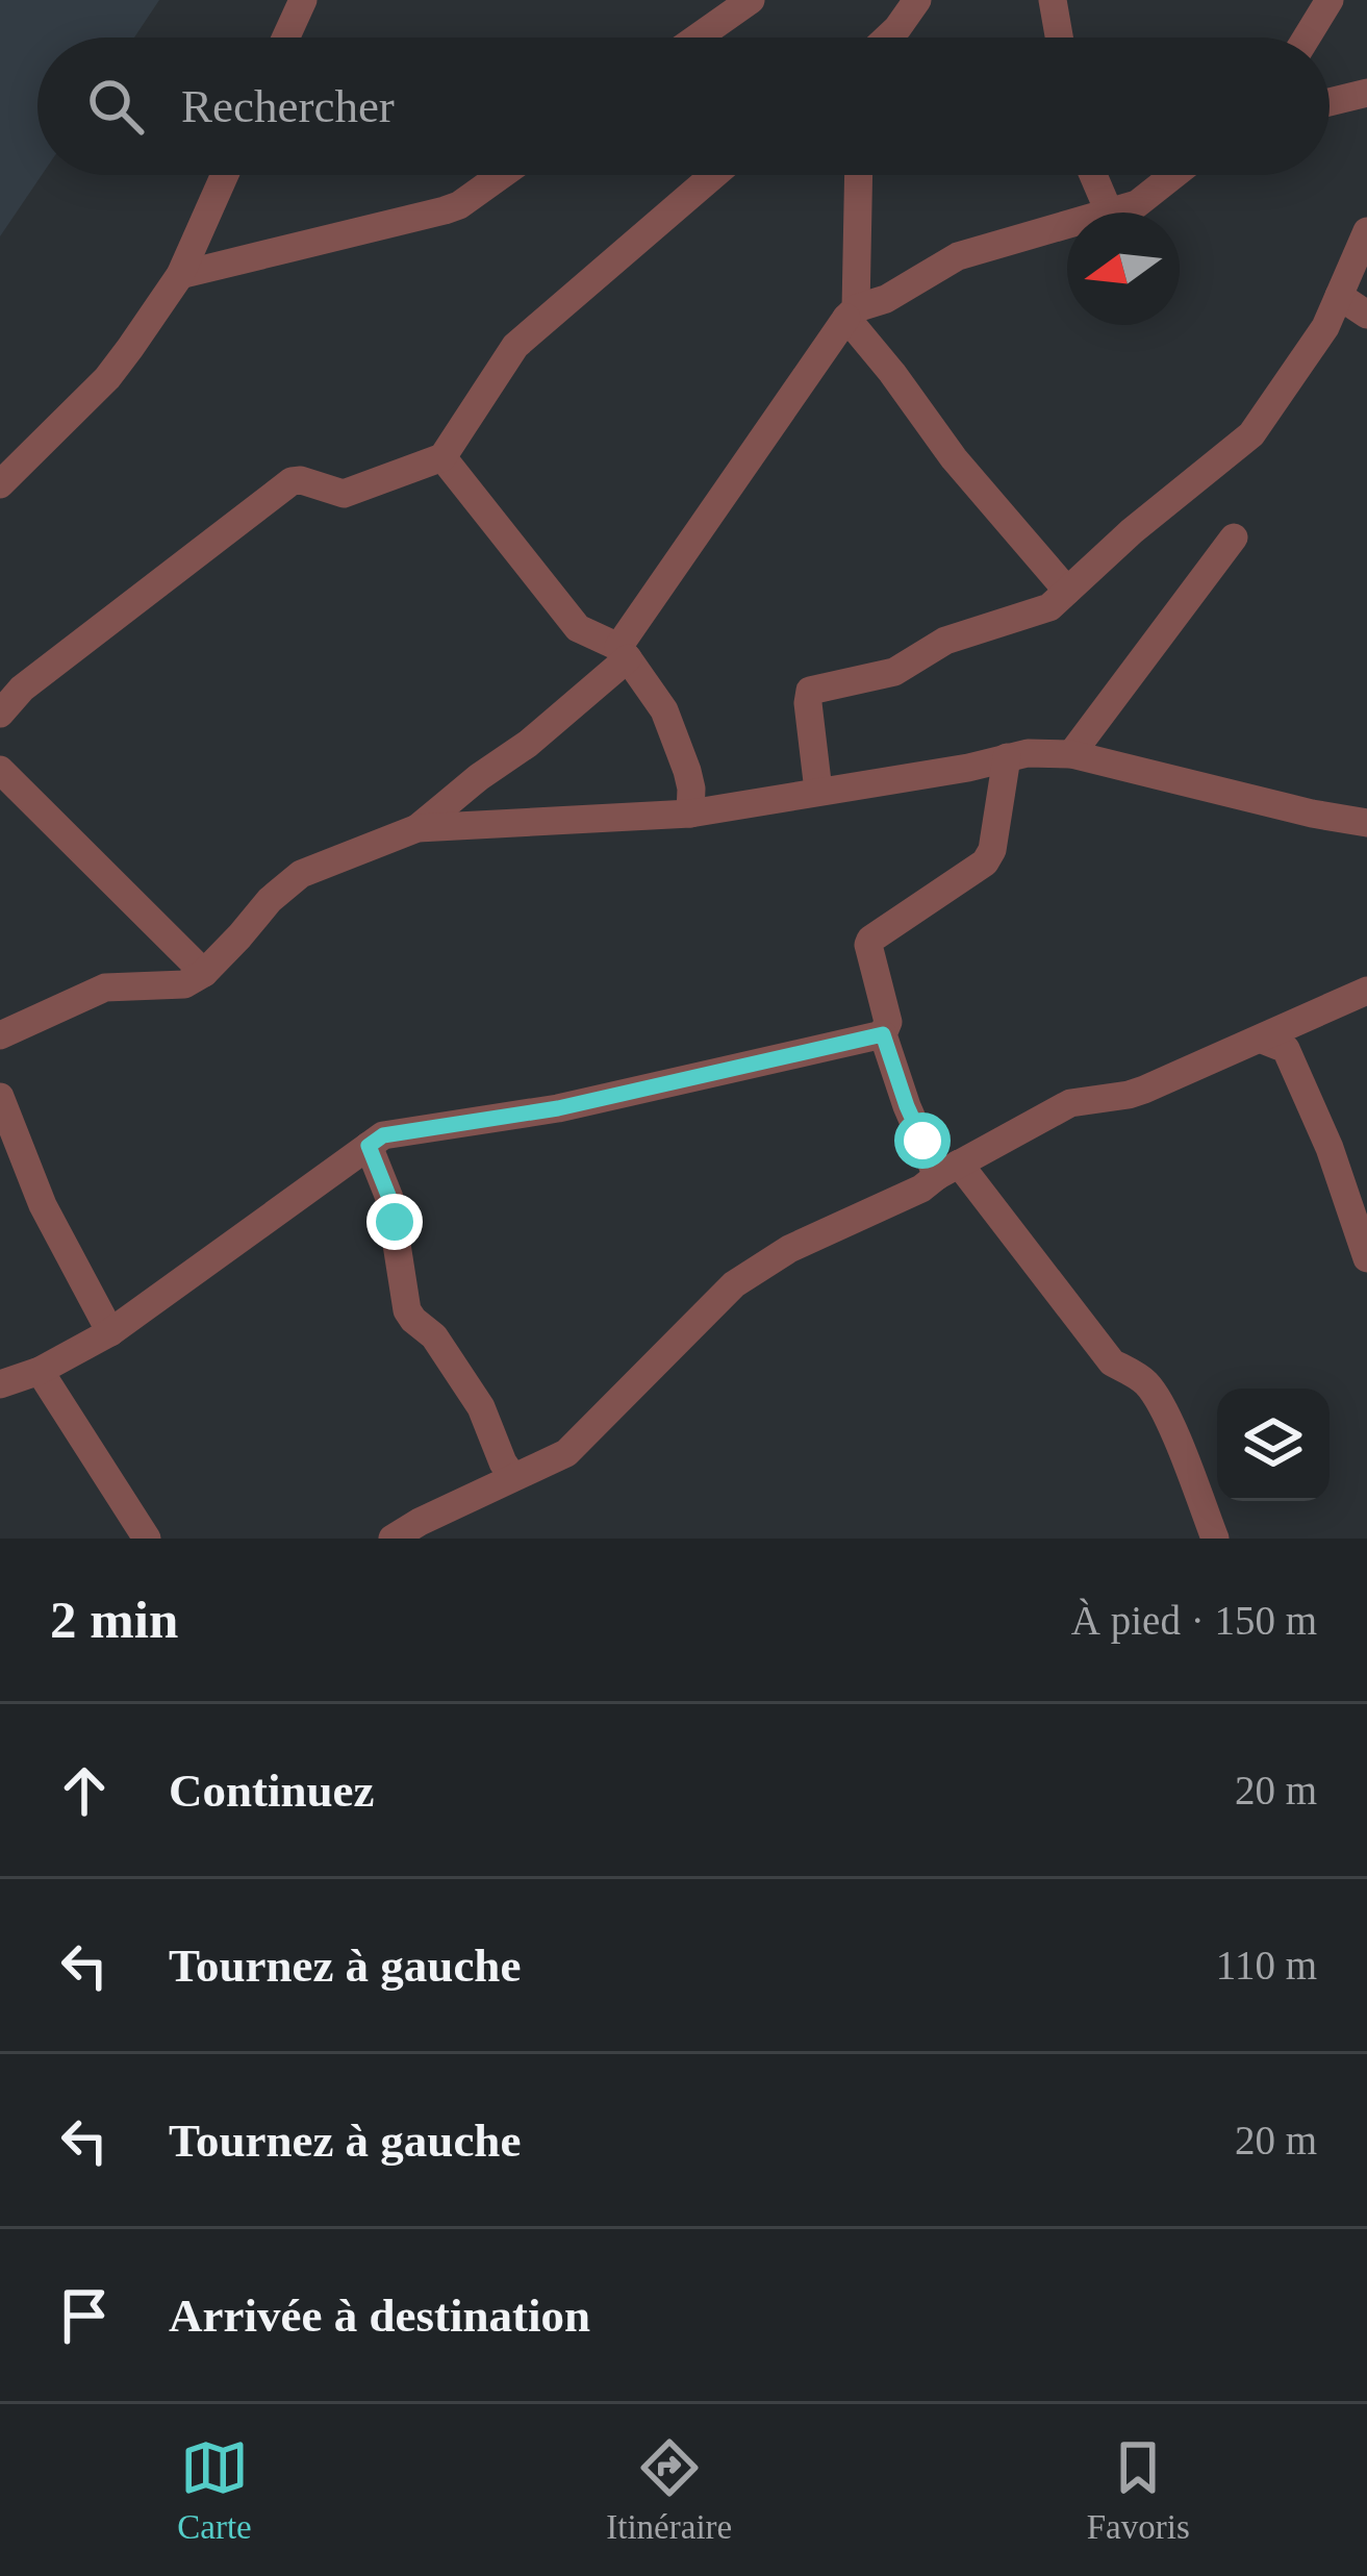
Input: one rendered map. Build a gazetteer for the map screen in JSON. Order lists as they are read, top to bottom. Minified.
{"north":"left","page":{"search":"Rechercher","heading":["2 min","À pied · 150 m"],"list":[["Continuez","20 m"],["Tournez à gauche","110 m"],["Tournez à gauche","20 m"],"Arrivée à destination"],"nav":["Carte","Itinéraire","Favoris"]}}
